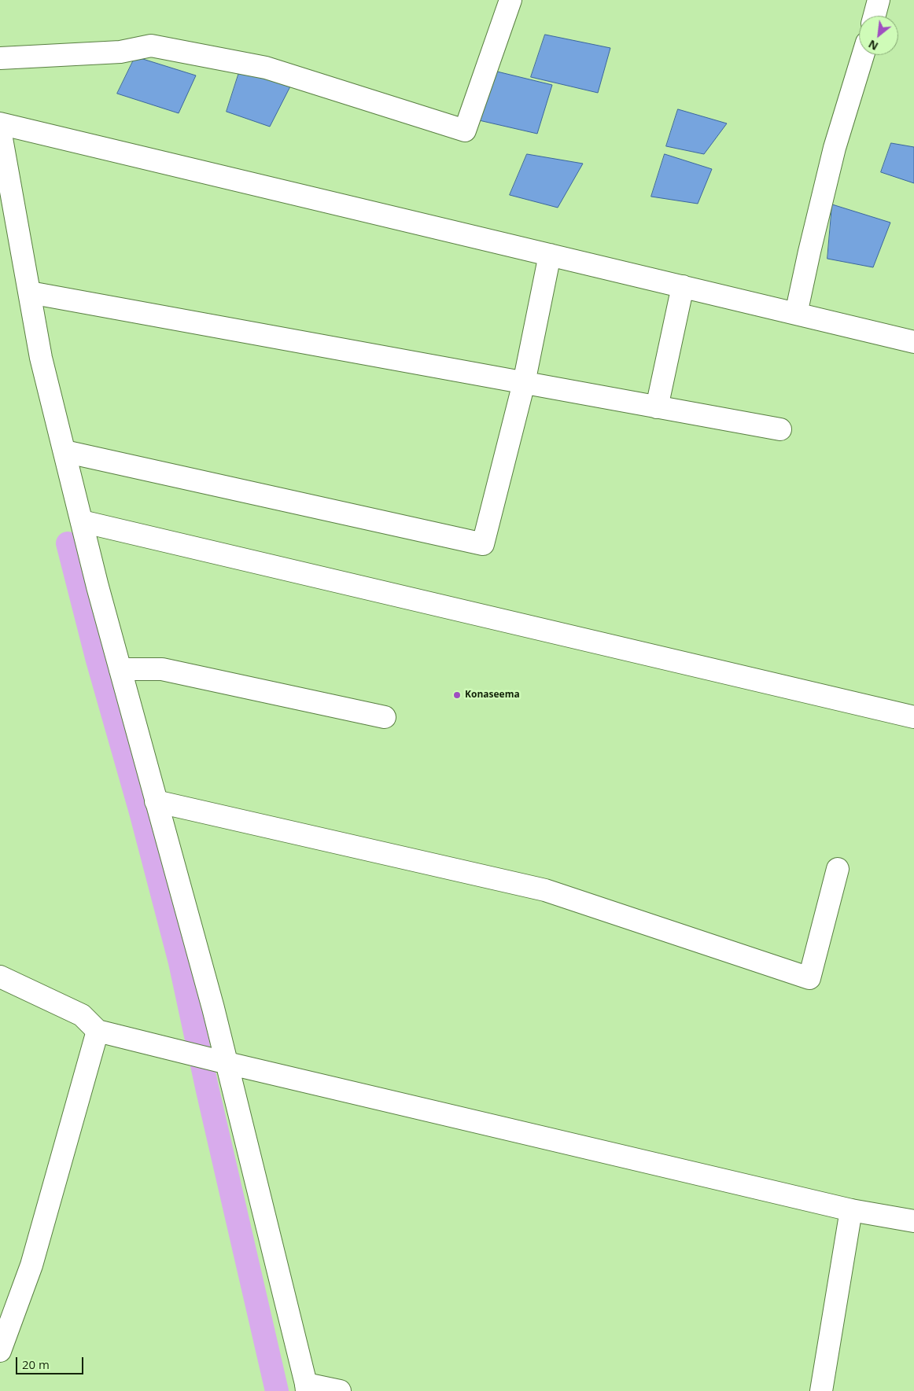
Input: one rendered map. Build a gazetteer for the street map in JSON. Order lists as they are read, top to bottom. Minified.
{"places":["Konaseema"],"scale_bar":"20 m","north":"bottom left"}
